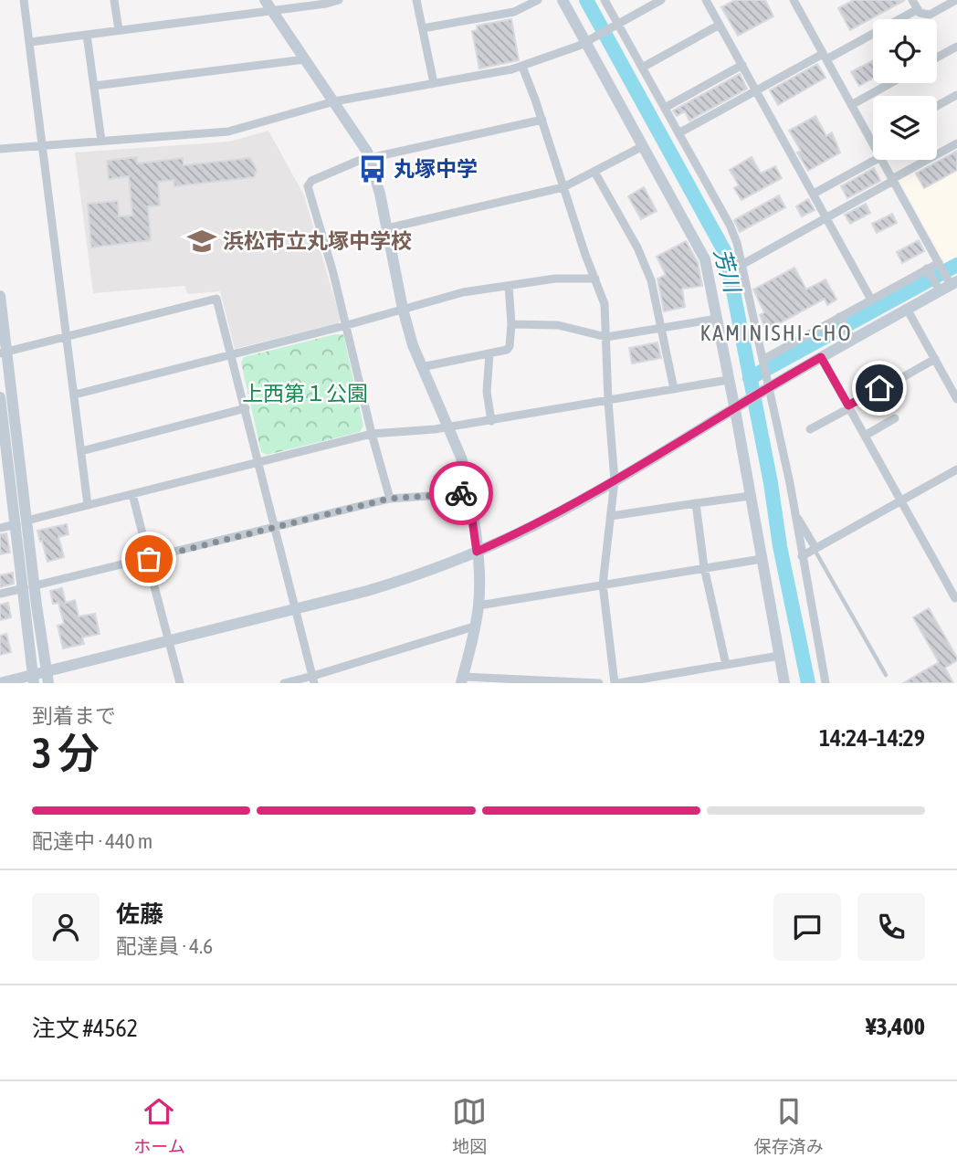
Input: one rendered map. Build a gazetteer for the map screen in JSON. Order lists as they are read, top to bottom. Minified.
{"districts":["KAMINISHI-CHO"],"water":["芳川"],"parks":["上西第１公園"],"places":{"bus stop":["丸塚中学"],"school or university":["浜松市立丸塚中学校"]},"page":{"heading":["3 分","到着まで","14:24–14:29"],"panel":["佐藤","配達員 · 4.6","注文 #4562","¥3,400"],"bar":"配達中 · 440 m","tabs":["ホーム","地図","保存済み"]}}
